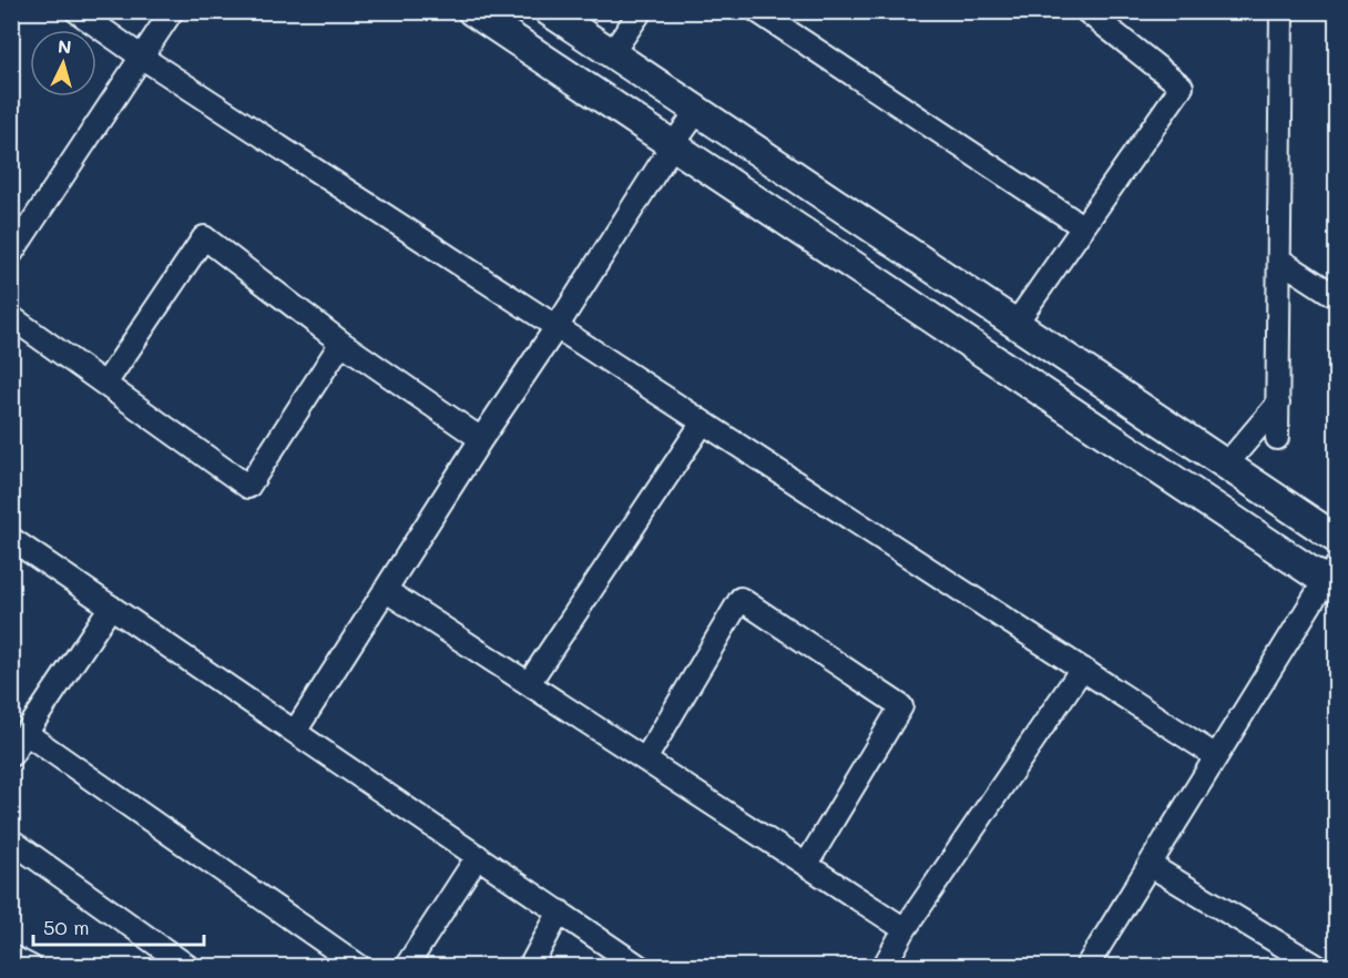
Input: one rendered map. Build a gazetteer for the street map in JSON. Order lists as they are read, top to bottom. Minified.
{"scale_bar":"50 m","north":"top"}
